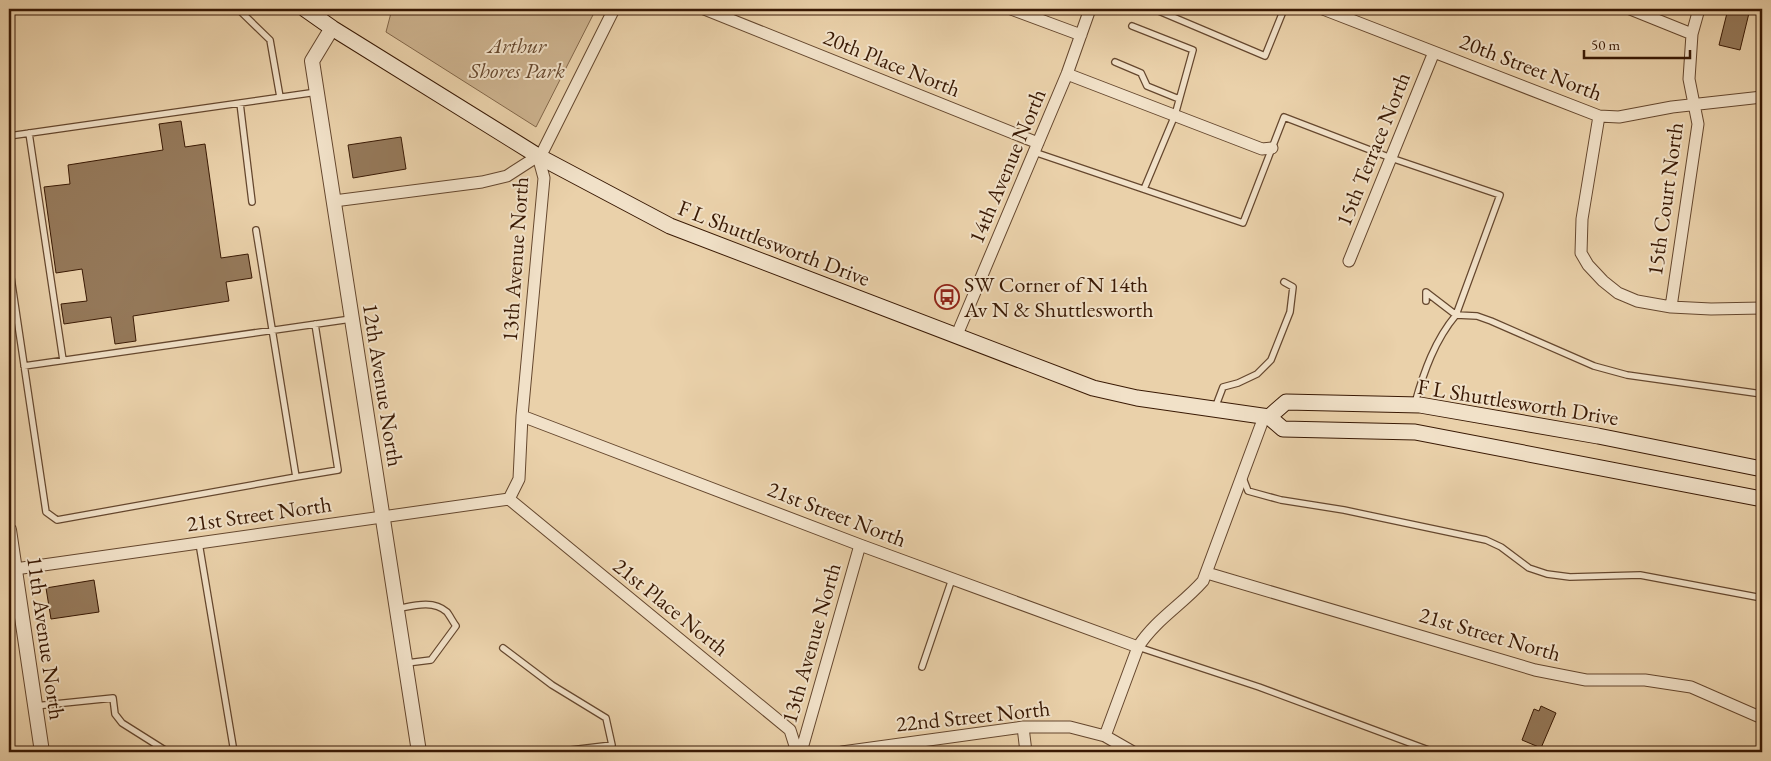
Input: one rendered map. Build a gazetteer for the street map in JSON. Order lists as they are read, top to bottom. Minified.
{"streets":{"main road":["F L Shuttlesworth Drive"],"street":["20th Place North","20th Street North","15th Terrace North","14th Avenue North","15th Court North","13th Avenue North","12th Avenue North","21st Street North","21st Place North","11th Avenue North","22nd Street North"]},"crossings":[["20th Place North","14th Avenue North"],["20th Street North","15th Terrace North"],["20th Street North","15th Court North"],["14th Avenue North","F L Shuttlesworth Drive"],["F L Shuttlesworth Drive","13th Avenue North"],["F L Shuttlesworth Drive","12th Avenue North"],["13th Avenue North","21st Street North"],["13th Avenue North","21st Place North"],["12th Avenue North","21st Street North"],["21st Street North","21st Place North"],["21st Street North","11th Avenue North"]],"parks":["Arthur Shores Park"],"places":{"bus stop":["SW Corner of N 14th Av N & Shuttlesworth"]},"scale_bar":"50 m"}
